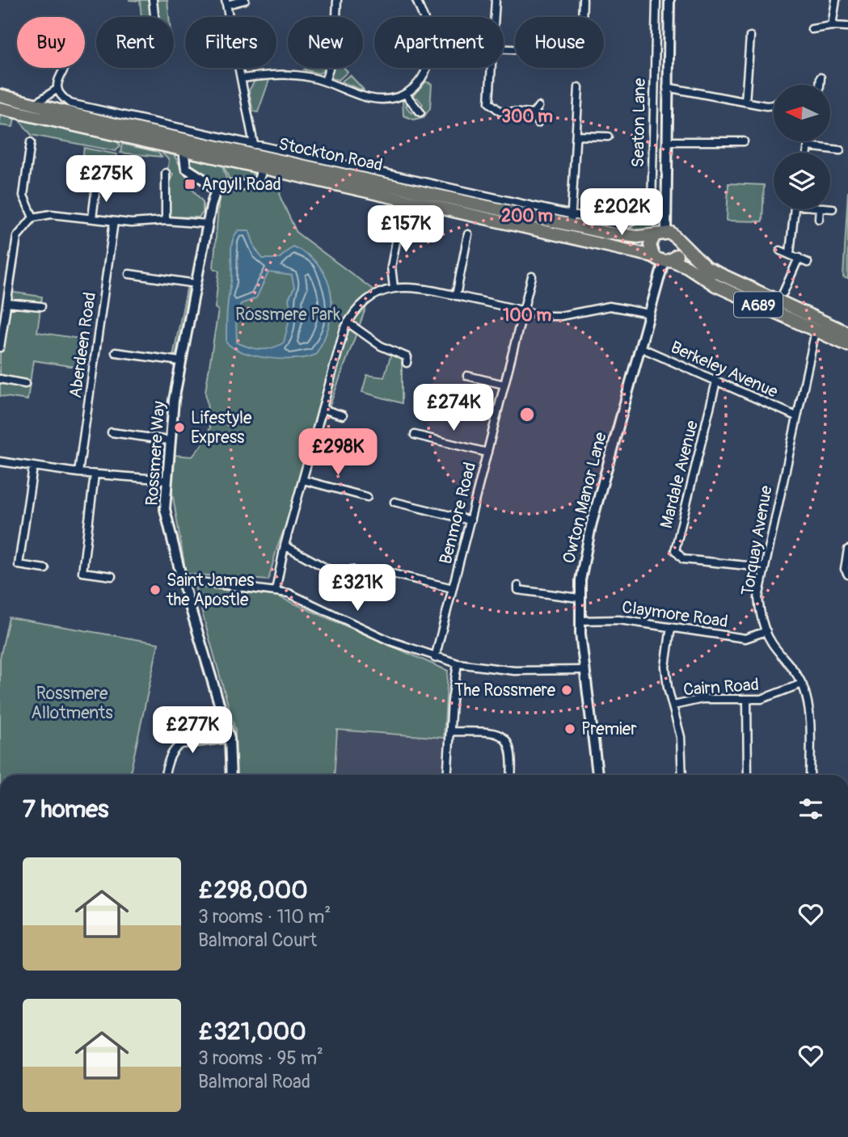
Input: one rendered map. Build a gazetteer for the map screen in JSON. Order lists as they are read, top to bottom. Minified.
{"streets":{"highway":["Stockton Road","A689"],"street":["Seaton Lane","Aberdeen Road","Berkeley Avenue","Rossmere Way","Mardale Avenue","Owton Manor Lane","Benmore Road","Torquay Avenue","Claymore Road","Cairn Road"]},"crossings":[["Seaton Lane","Stockton Road"],["Seaton Lane","A689"],["Seaton Lane","Owton Manor Lane"],["Stockton Road","A689"],["Stockton Road","Owton Manor Lane"],["Stockton Road","Torquay Avenue"],["A689","Owton Manor Lane"],["Berkeley Avenue","Mardale Avenue"],["Berkeley Avenue","Owton Manor Lane"],["Berkeley Avenue","Torquay Avenue"],["Mardale Avenue","Torquay Avenue"],["Owton Manor Lane","Claymore Road"],["Torquay Avenue","Claymore Road"],["Torquay Avenue","Cairn Road"]],"parks":["Rossmere Park","Rossmere Allotments"],"places":{"transit":["Argyll Road"],"other":["Lifestyle Express","Saint James the Apostle","The Rossmere","Premier"]},"north":"left","page":{"chip":["Buy","Rent","Filters","New","Apartment","House"],"price":["£275K","£202K","£157K","£274K","£298K","£321K","£277K"],"heading":"7 homes","list":[{"name":"£298,000","note":"3 rooms · 110 m² · Balmoral Court"},{"name":"£321,000","note":"3 rooms · 95 m² · Balmoral Road"}]},"rings":["300 m","200 m","100 m"]}
